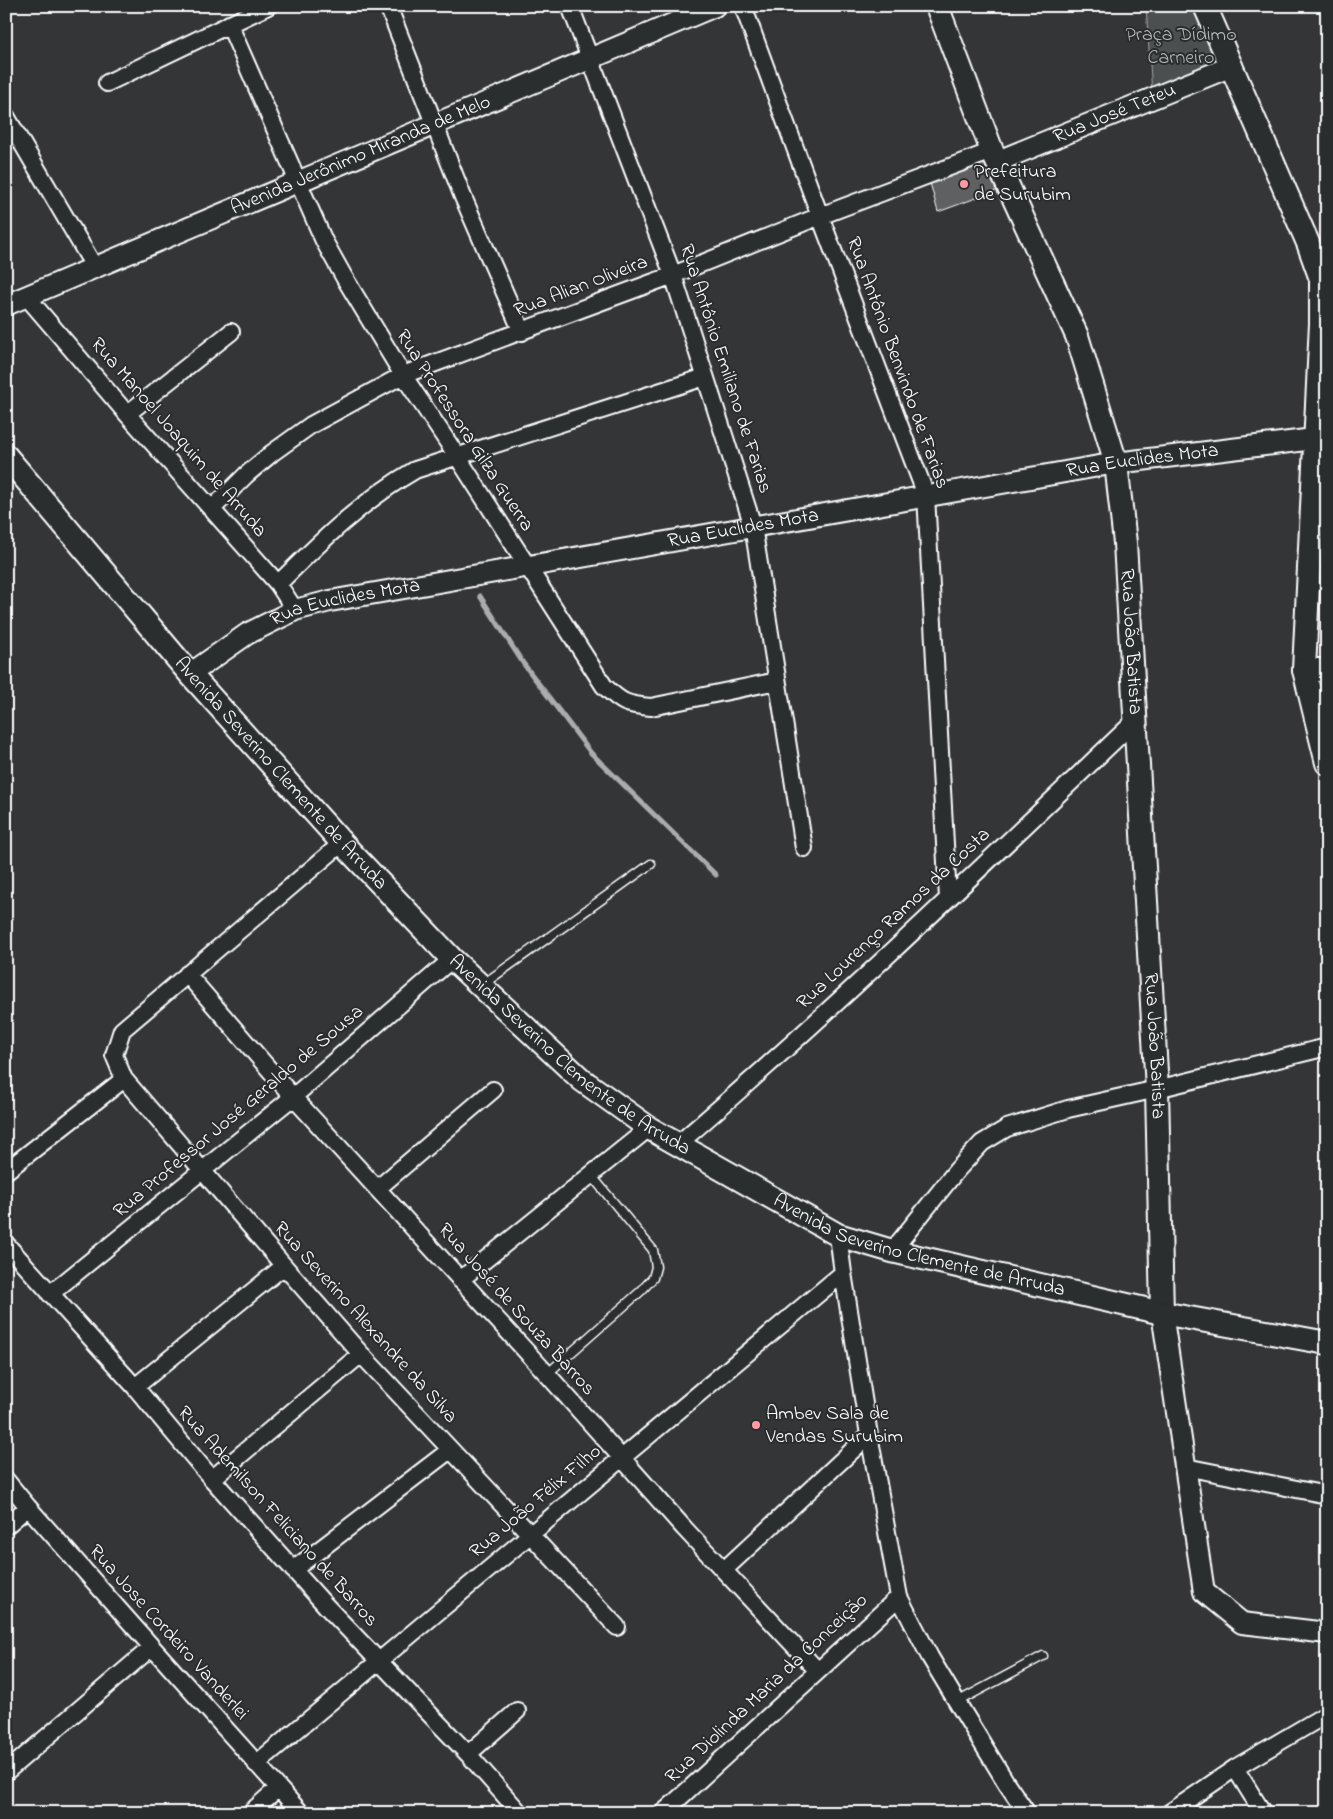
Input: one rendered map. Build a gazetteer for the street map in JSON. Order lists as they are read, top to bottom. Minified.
{"streets":{"main road":["Rua João Batista","Avenida Severino Clemente de Arruda"],"street":["Rua José Teteu","Avenida Jerônimo Miranda de Melo","Rua Alian Oliveira","Rua Antônio Benvindo de Farias","Rua Antônio Emiliano de Farias","Rua Professora Gilza Guerra","Rua Manoel Joaquim de Arruda","Rua Euclides Mota","Rua Lourenço Ramos da Costa","Rua Professor José Geraldo de Sousa","Rua José de Souza Barros","Rua Severino Alexandre da Silva","Rua João Félix Filho","Rua Ademilson Feliciano de Barros","Rua Jose Cordeiro Vanderlei","Rua Diolinda Maria da Conceição"]},"crossings":[["Rua José Teteu","Rua Alian Oliveira"],["Rua José Teteu","Rua João Batista"],["Avenida Jerônimo Miranda de Melo","Rua Antônio Emiliano de Farias"],["Avenida Jerônimo Miranda de Melo","Rua Professora Gilza Guerra"],["Avenida Jerônimo Miranda de Melo","Rua Manoel Joaquim de Arruda"],["Rua Alian Oliveira","Rua Antônio Benvindo de Farias"],["Rua Alian Oliveira","Rua Antônio Emiliano de Farias"],["Rua Alian Oliveira","Rua Professora Gilza Guerra"],["Rua Alian Oliveira","Rua Manoel Joaquim de Arruda"],["Rua Alian Oliveira","Rua João Batista"],["Rua Antônio Benvindo de Farias","Rua Euclides Mota"],["Rua Antônio Benvindo de Farias","Rua Lourenço Ramos da Costa"],["Rua Antônio Emiliano de Farias","Rua Professora Gilza Guerra"],["Rua Antônio Emiliano de Farias","Rua Euclides Mota"],["Rua Professora Gilza Guerra","Rua Euclides Mota"],["Rua Manoel Joaquim de Arruda","Rua Euclides Mota"],["Rua Euclides Mota","Rua João Batista"],["Rua Euclides Mota","Avenida Severino Clemente de Arruda"],["Rua João Batista","Avenida Severino Clemente de Arruda"],["Rua João Batista","Rua Lourenço Ramos da Costa"],["Avenida Severino Clemente de Arruda","Rua Lourenço Ramos da Costa"],["Avenida Severino Clemente de Arruda","Rua Professor José Geraldo de Sousa"],["Rua Professor José Geraldo de Sousa","Rua José de Souza Barros"],["Rua Professor José Geraldo de Sousa","Rua Severino Alexandre da Silva"],["Rua Professor José Geraldo de Sousa","Rua Ademilson Feliciano de Barros"],["Rua José de Souza Barros","Rua Severino Alexandre da Silva"],["Rua José de Souza Barros","Rua João Félix Filho"],["Rua José de Souza Barros","Rua Diolinda Maria da Conceição"],["Rua Severino Alexandre da Silva","Rua João Félix Filho"],["Rua João Félix Filho","Rua Ademilson Feliciano de Barros"],["Rua João Félix Filho","Rua Jose Cordeiro Vanderlei"]],"parks":["Praça Dídimo Carneiro"],"places":["Prefeitura de Surubim","Ambev Sala de Vendas Surubim"]}
